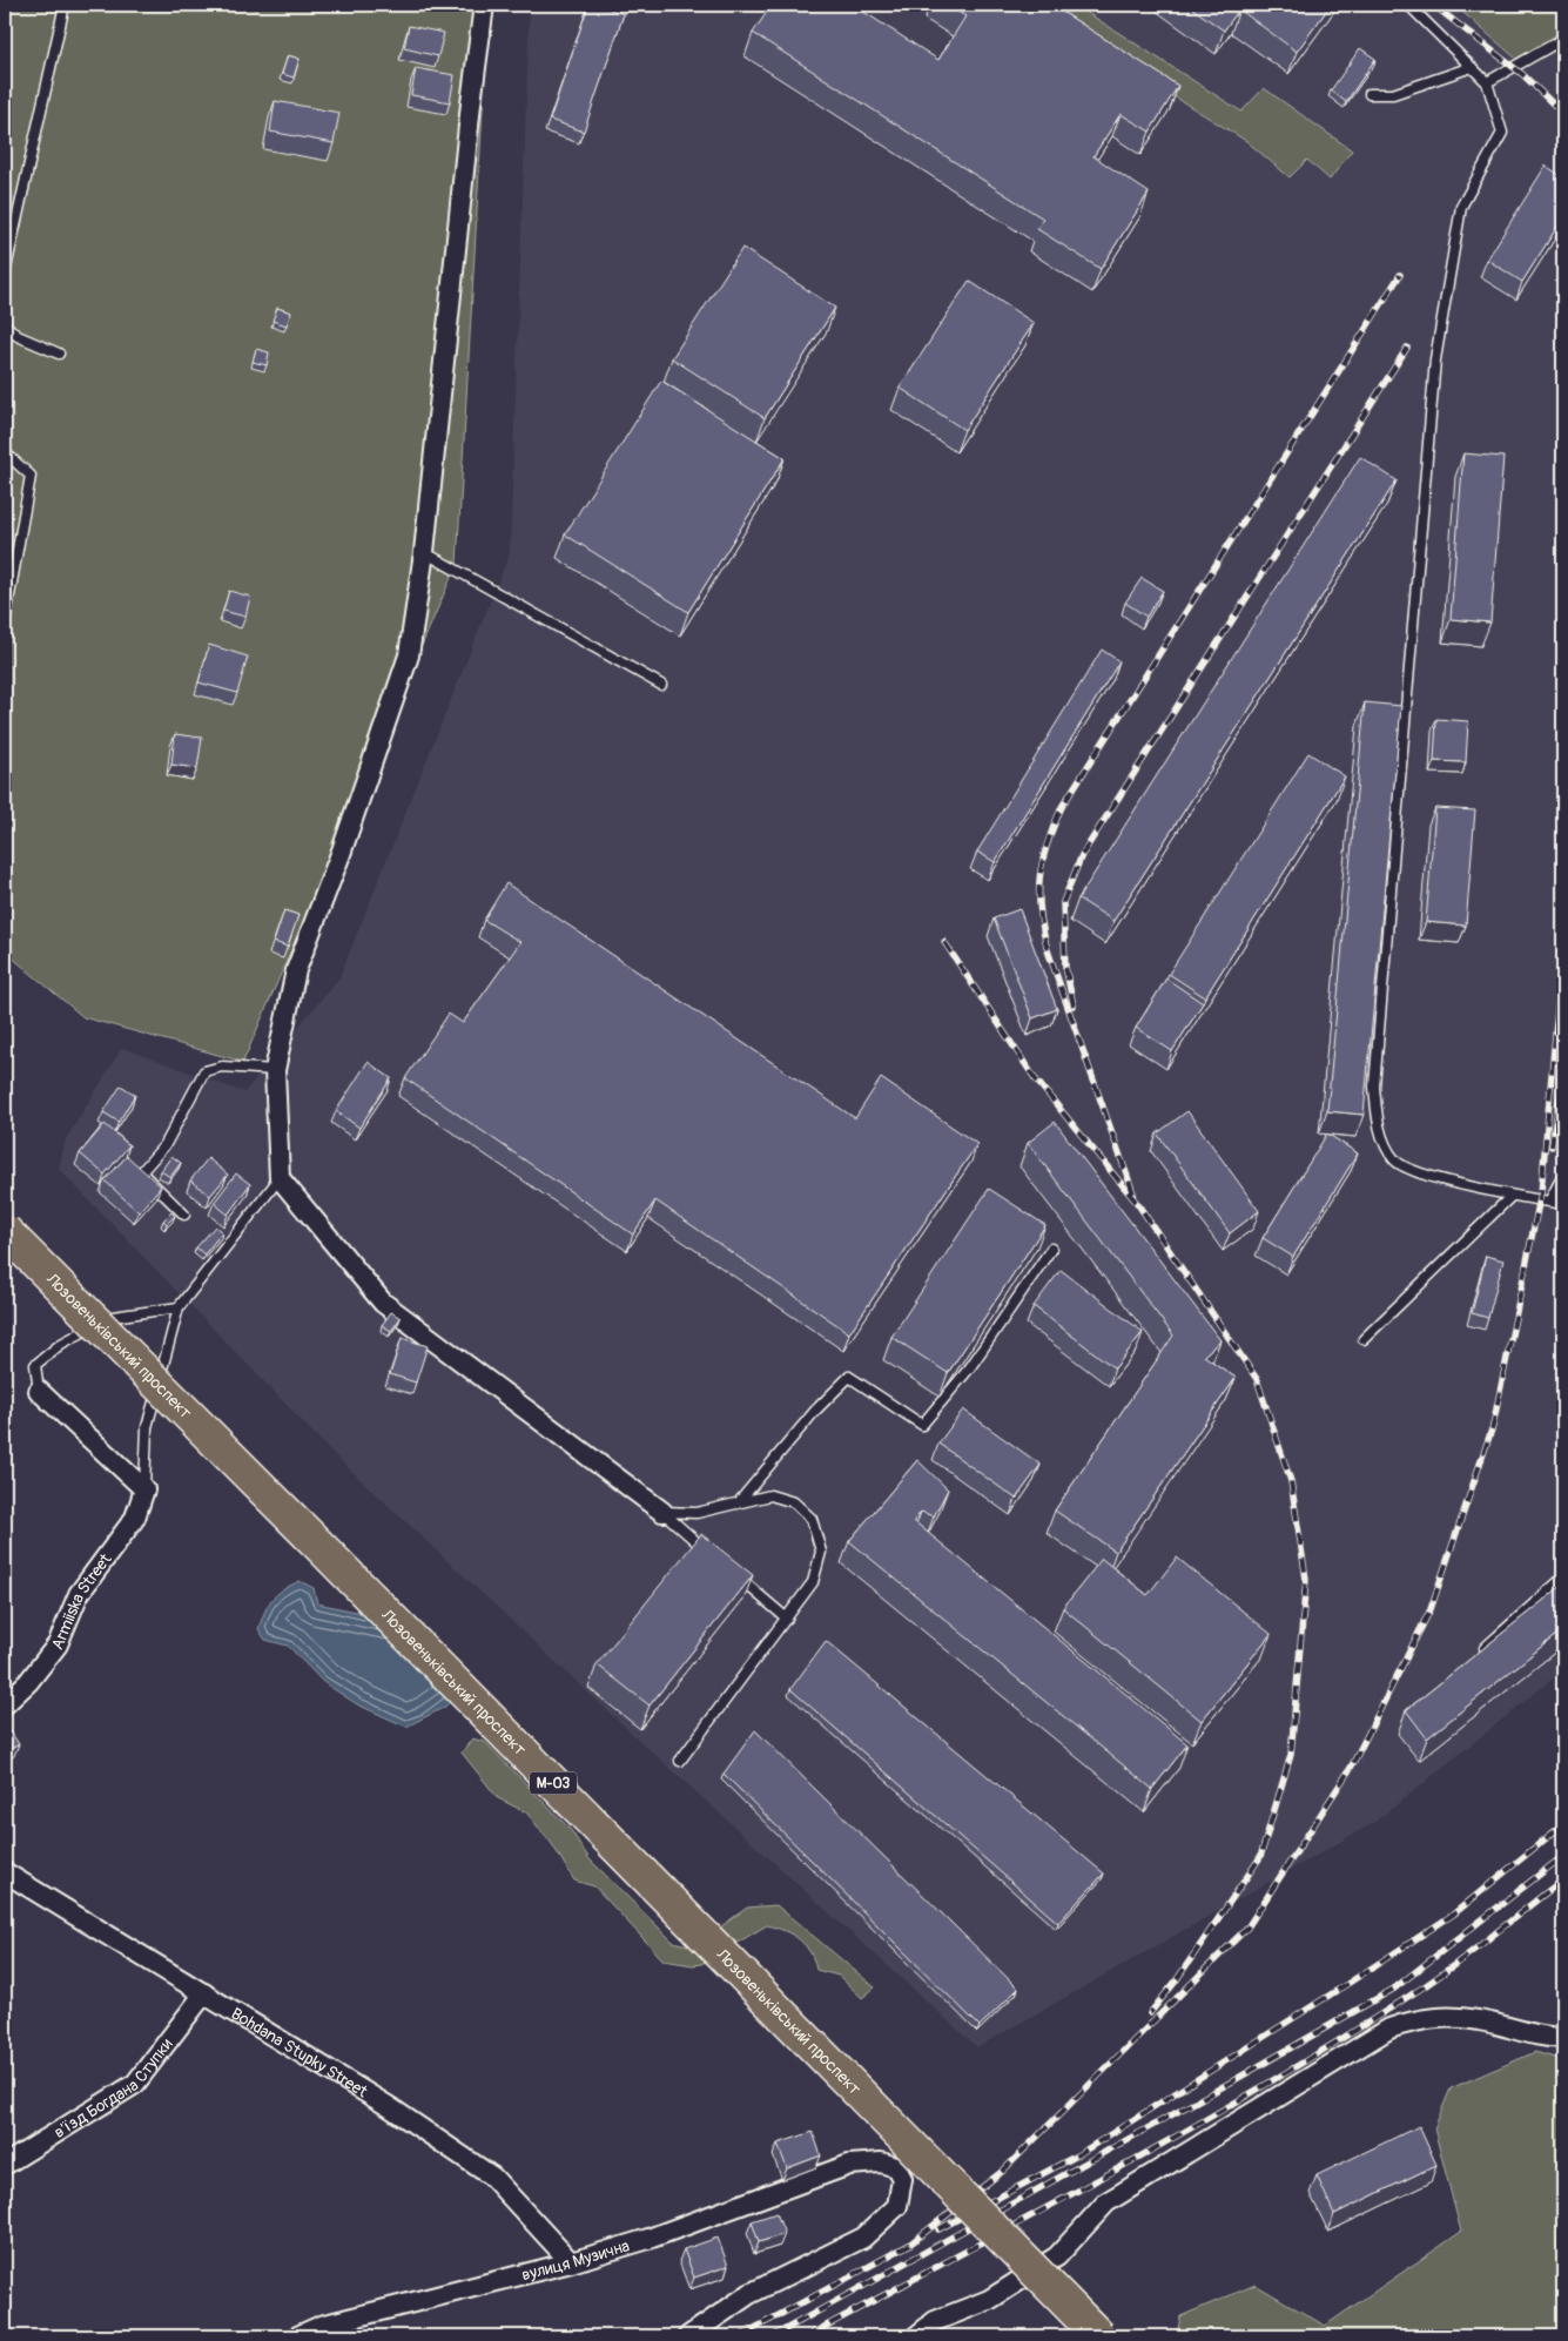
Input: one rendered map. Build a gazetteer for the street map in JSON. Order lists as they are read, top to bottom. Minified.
{"streets":{"highway":["Лозовеньківський проспект","М-03"],"street":["Armiiska Street","Bohdana Stupky Street","в'їзд Богдана Ступки","вулиця Музична"]},"crossings":[["Bohdana Stupky Street","в'їзд Богдана Ступки"],["Bohdana Stupky Street","вулиця Музична"]]}
